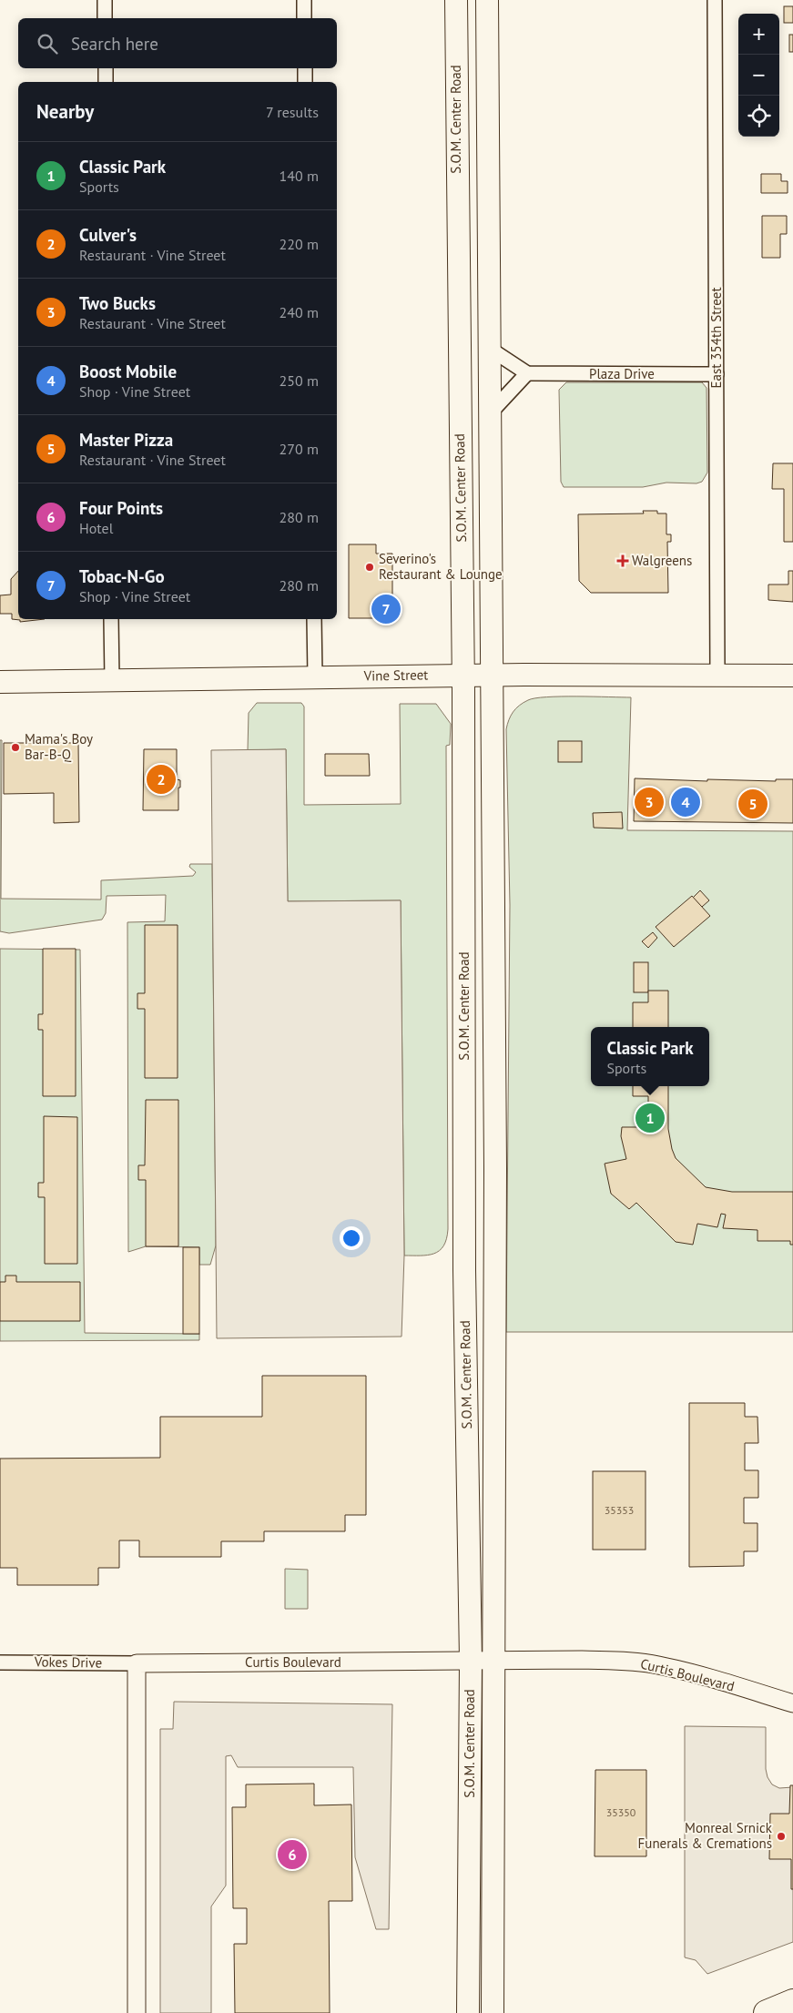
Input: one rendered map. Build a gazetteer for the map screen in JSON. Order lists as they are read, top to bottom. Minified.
{"streets":{"main road":["S.O.M. Center Road","Vine Street"],"street":["East 354th Street","Plaza Drive","Vokes Drive","Curtis Boulevard"]},"crossings":[["S.O.M. Center Road","Vine Street"],["S.O.M. Center Road","Curtis Boulevard"],["East 354th Street","Plaza Drive"],["East 354th Street","Vine Street"],["Vokes Drive","Curtis Boulevard"]],"places":{"health":["Walgreens"],"other":["Severino's Restaurant & Lounge","Mama's Boy Bar-B-Q","Monreal Srnick Funerals & Cremations"]},"house_numbers":["35353","35350"],"page":{"map_buttons":["+","−"],"search":"Search here","heading":["Nearby","7 results"],"list":[{"mark":"1","name":"Classic Park","note":"Sports","value":"140 m"},{"mark":"2","name":"Culver's","note":"Restaurant · Vine Street","value":"220 m"},{"mark":"3","name":"Two Bucks","note":"Restaurant · Vine Street","value":"240 m"},{"mark":"4","name":"Boost Mobile","note":"Shop · Vine Street","value":"250 m"},{"mark":"5","name":"Master Pizza","note":"Restaurant · Vine Street","value":"270 m"},{"mark":"6","name":"Four Points","note":"Hotel","value":"280 m"},{"mark":"7","name":"Tobac-N-Go","note":"Shop · Vine Street","value":"280 m"}],"pins":["7","2","3","4","5","1","6"],"popup":["Classic Park","Sports"]}}
